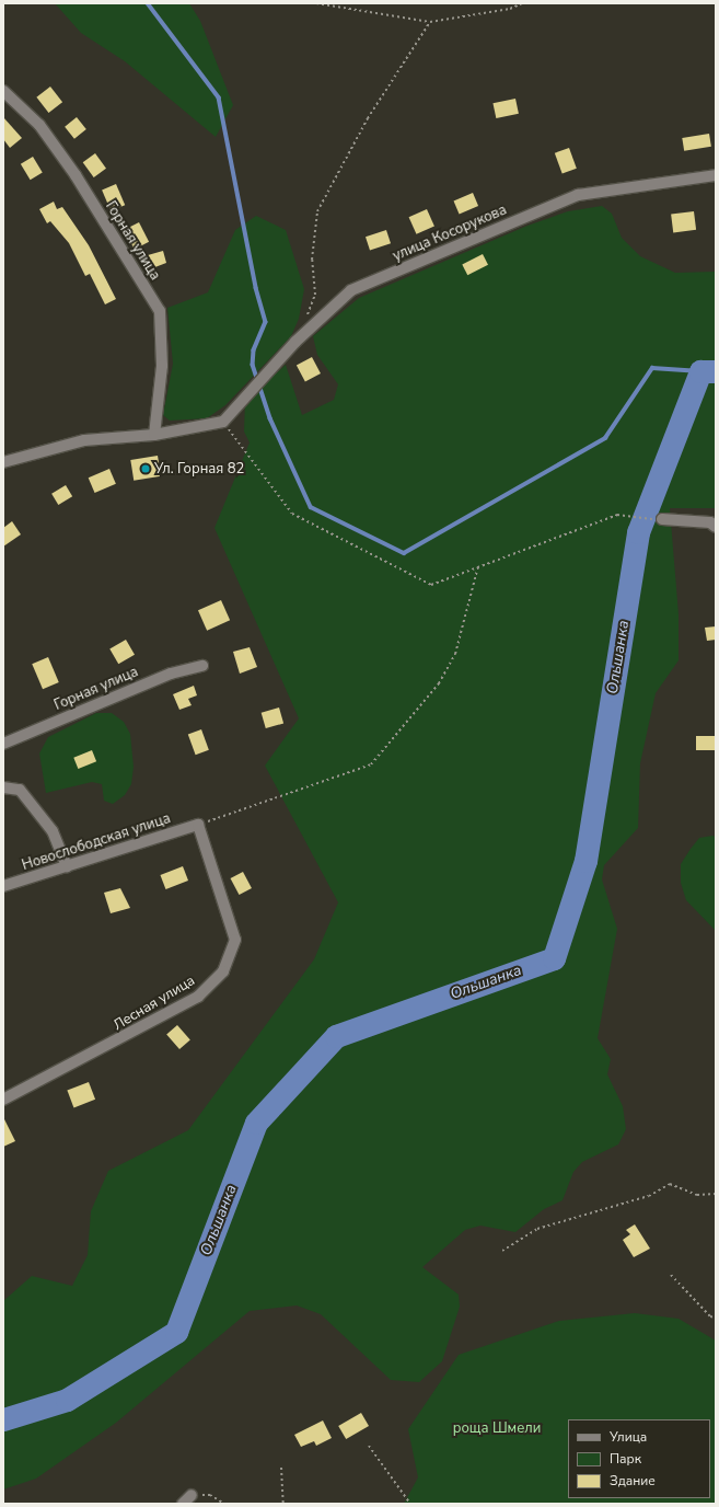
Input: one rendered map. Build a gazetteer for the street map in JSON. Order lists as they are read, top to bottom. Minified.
{"streets":{"street":["улица Косорукова","Горная улица","Новослободская улица","Лесная улица"]},"crossings":[["Новослободская улица","Лесная улица"]],"water":["Ольшанка"],"parks":["роща Шмели"],"places":["Ул. Горная 82"],"legend":["Улица","Парк","Здание"]}
